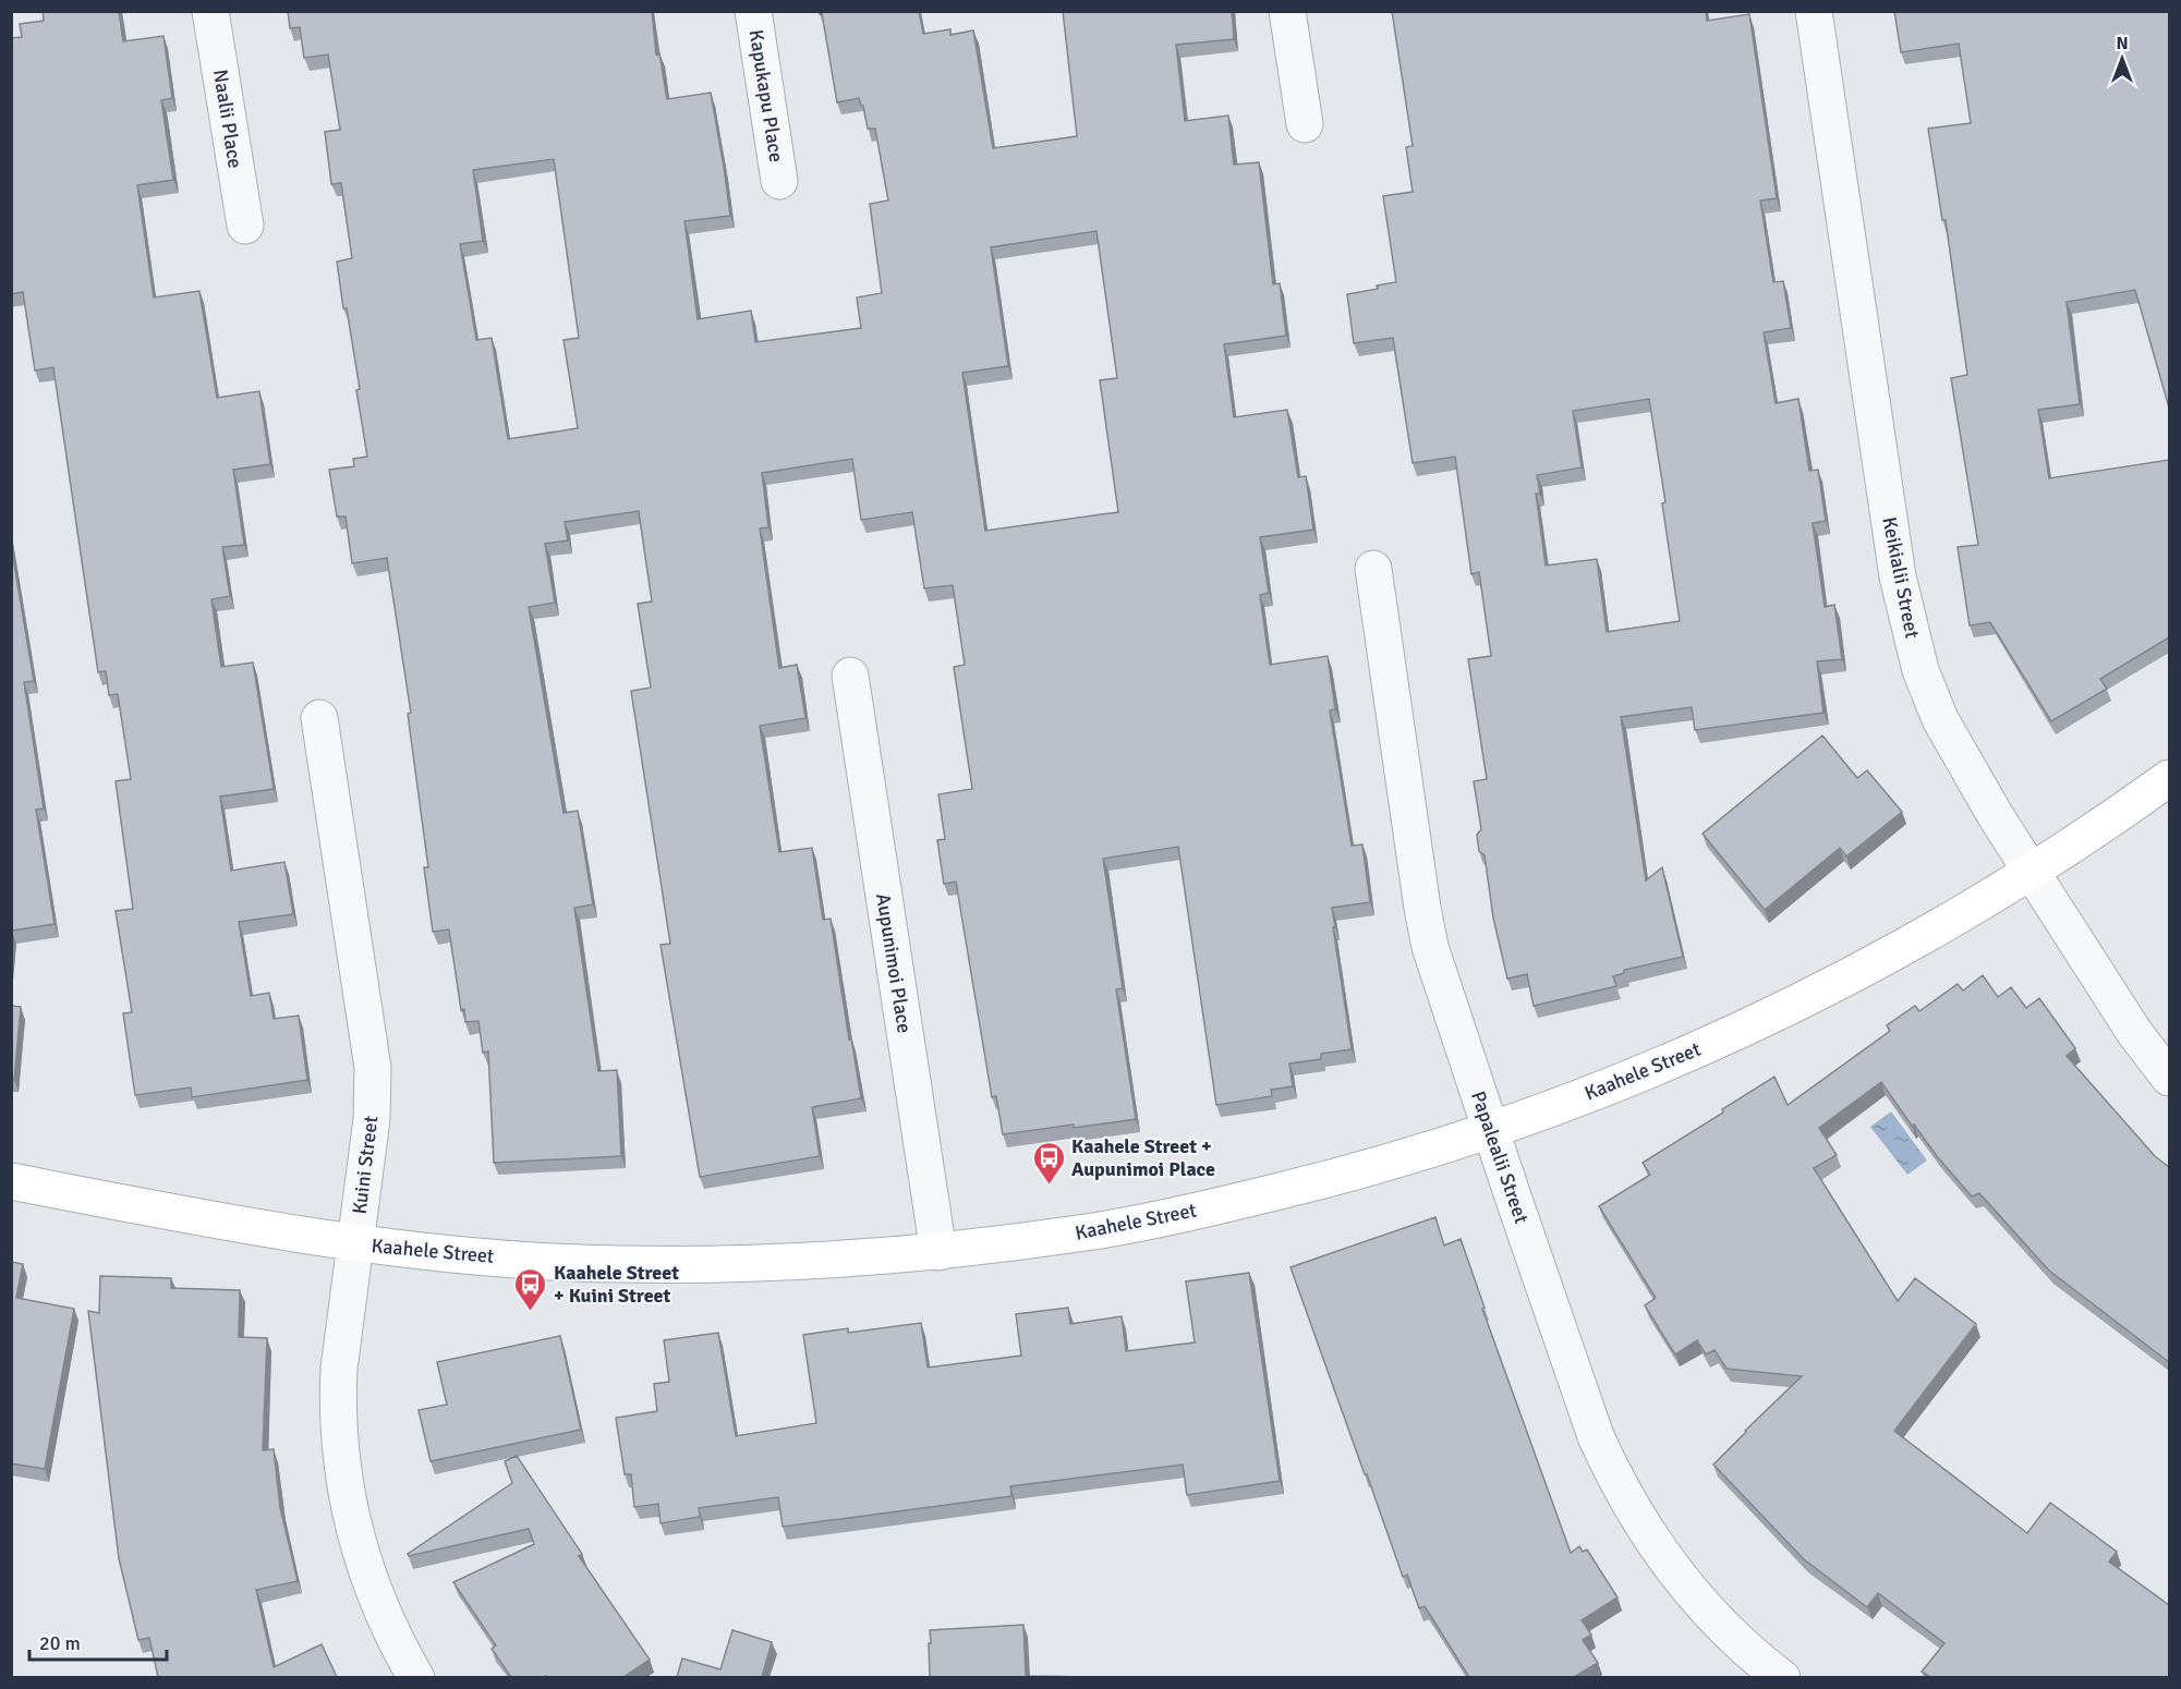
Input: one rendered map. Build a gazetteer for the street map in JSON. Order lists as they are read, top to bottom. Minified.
{"streets":{"street":["Kapukapu Place","Naalii Place","Keikialii Street","Aupunimoi Place","Kaahele Street","Papalealii Street","Kuini Street"]},"crossings":[["Keikialii Street","Kaahele Street"],["Aupunimoi Place","Kaahele Street"],["Kaahele Street","Papalealii Street"],["Kaahele Street","Kuini Street"]],"places":{"bus stop":["Kaahele Street + Aupunimoi Place","Kaahele Street + Kuini Street"]},"scale_bar":"20 m","north":"top"}
